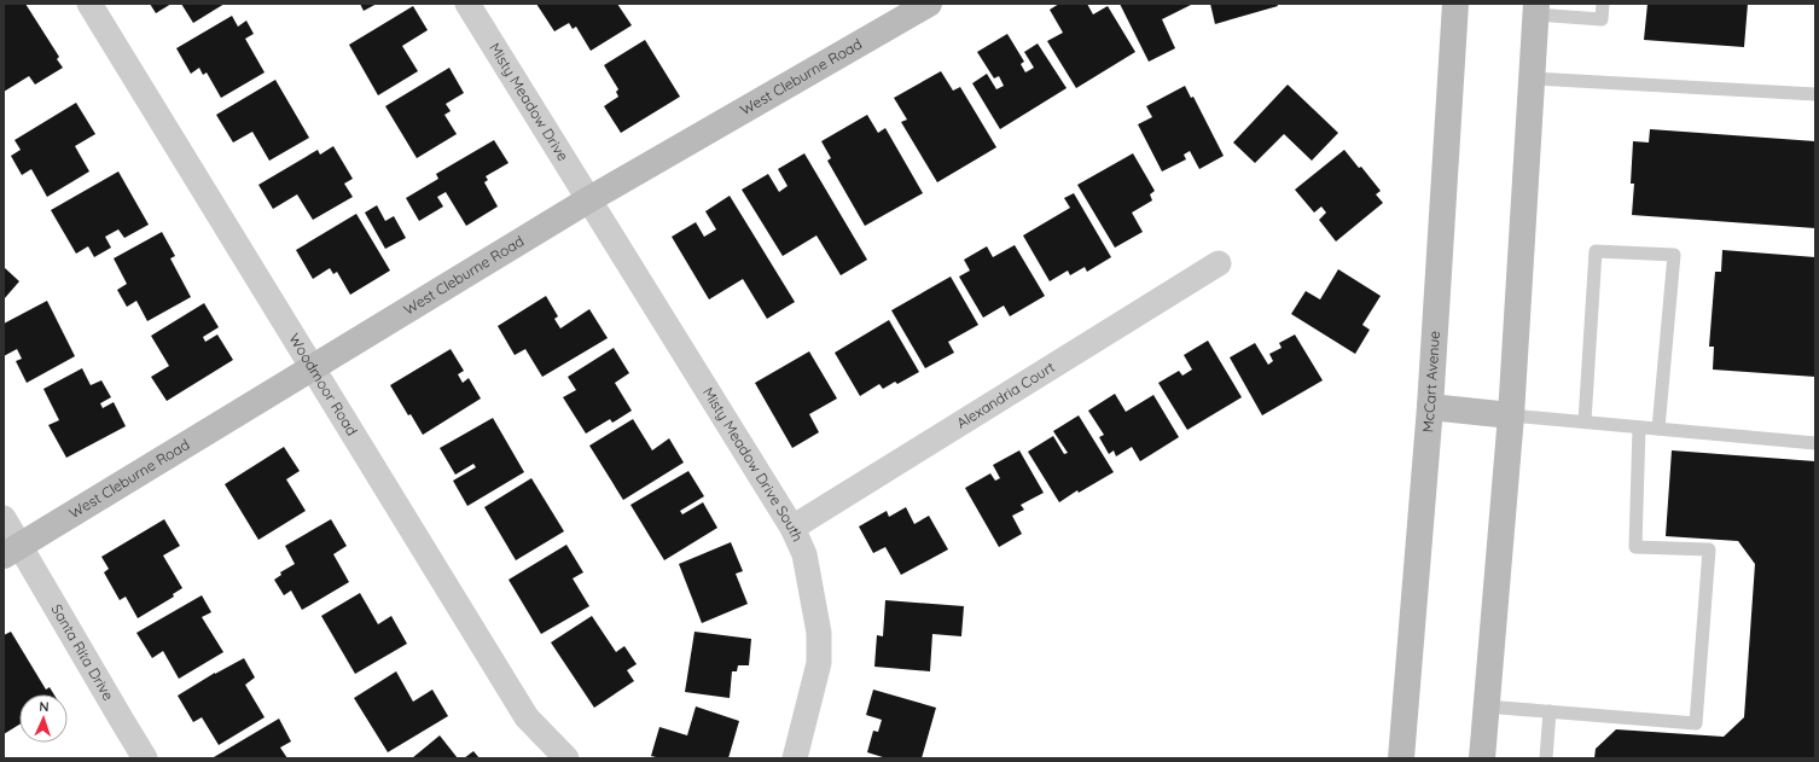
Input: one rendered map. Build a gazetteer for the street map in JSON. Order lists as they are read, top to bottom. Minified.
{"streets":{"main road":["West Cleburne Road","McCart Avenue"],"street":["Misty Meadow Drive","Woodmoor Road","Alexandria Court","Misty Meadow Drive South","Santa Rita Drive"]},"crossings":[["West Cleburne Road","Misty Meadow Drive"],["West Cleburne Road","Woodmoor Road"],["West Cleburne Road","Misty Meadow Drive South"],["West Cleburne Road","Santa Rita Drive"],["Misty Meadow Drive","Misty Meadow Drive South"],["Alexandria Court","Misty Meadow Drive South"]],"north":"top"}
